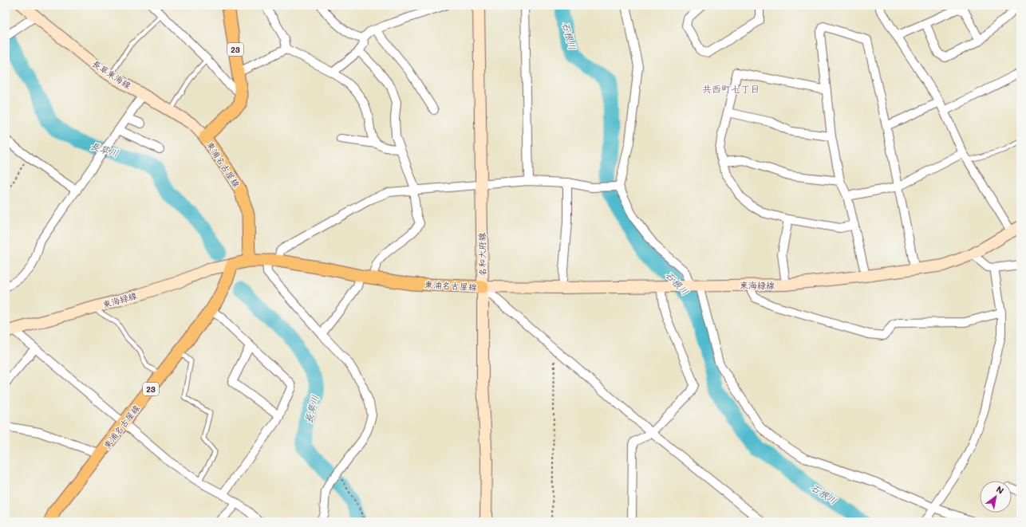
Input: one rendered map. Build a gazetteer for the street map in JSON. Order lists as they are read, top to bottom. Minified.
{"streets":{"main road":["23","長草東海線","東浦名古屋線","名和大府線","東海緑線"]},"crossings":[["長草東海線","東浦名古屋線"],["東浦名古屋線","名和大府線"],["東浦名古屋線","東海緑線"],["名和大府線","東海緑線"]],"districts":["共西町七丁目"],"water":["石根川","長草川"],"north":"top right"}
